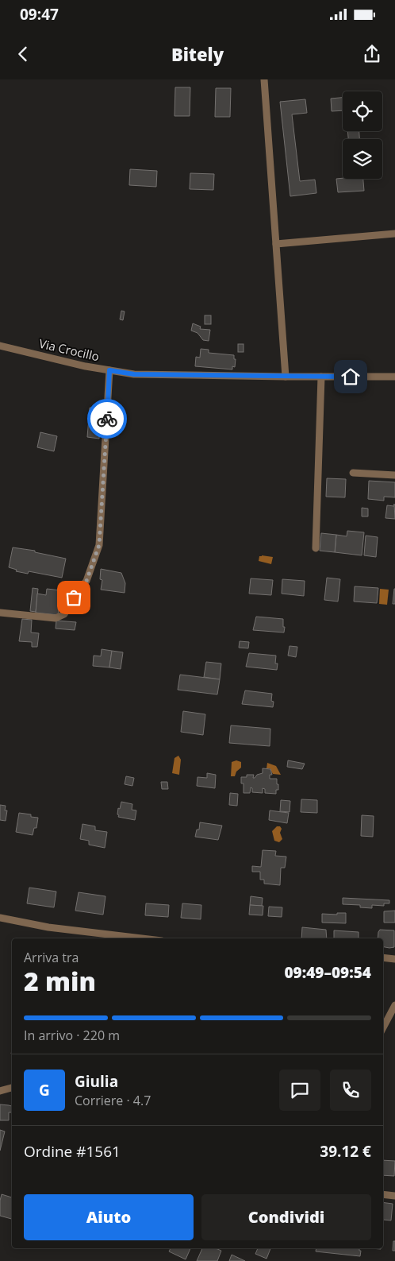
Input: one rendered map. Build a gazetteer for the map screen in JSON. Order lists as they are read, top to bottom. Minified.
{"streets":{"street":["Via Crocillo"]},"page":{"status":"09:47","header":"Bitely","heading":["2 min","Arriva tra","09:49–09:54"],"panel":["Giulia","Corriere · 4.7","Ordine #1561","39.12 €"],"bar":"In arrivo · 220 m","round":"G","buttons":["Aiuto","Condividi"]}}
